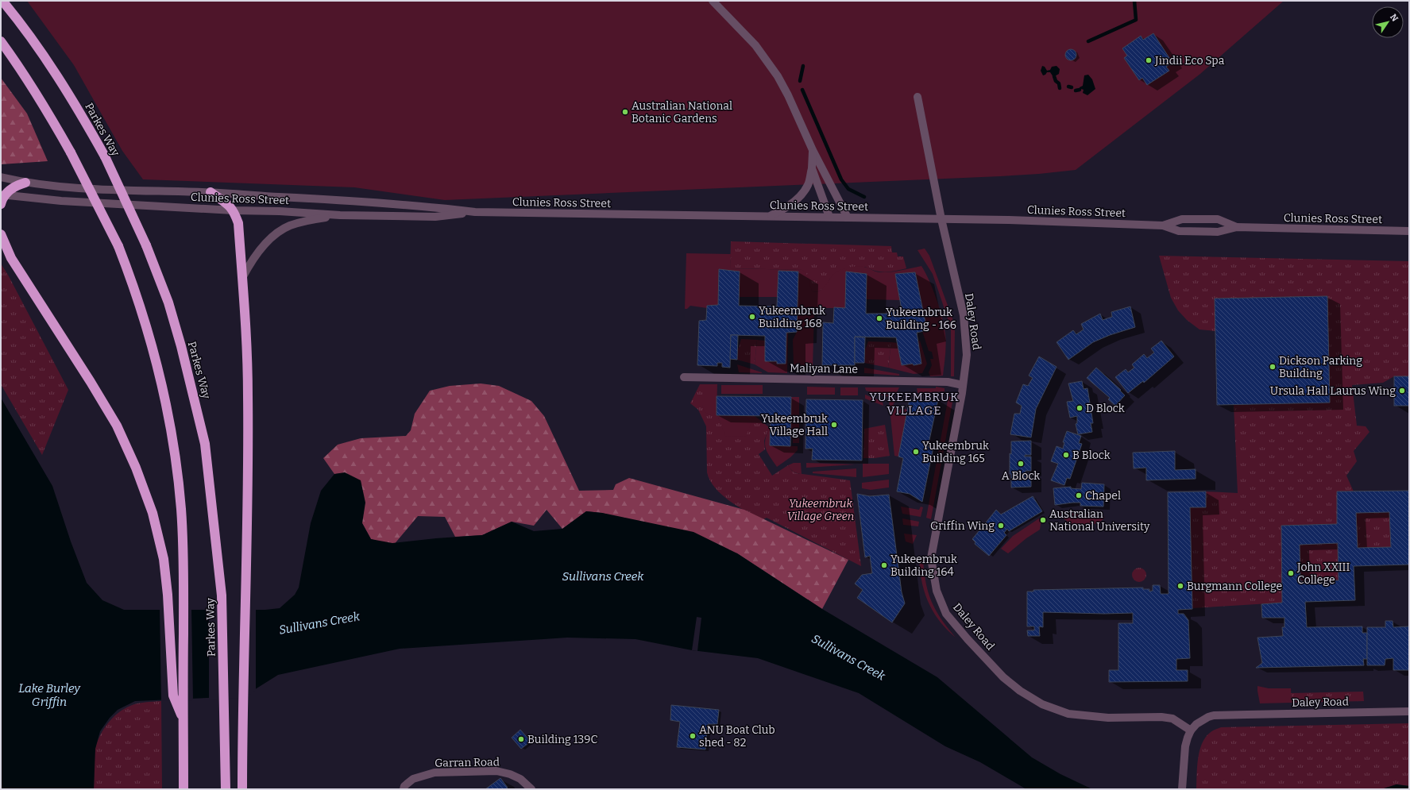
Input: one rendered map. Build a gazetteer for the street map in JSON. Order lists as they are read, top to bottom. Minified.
{"streets":{"highway":["Parkes Way"],"street":["Clunies Ross Street","Daley Road","Maliyan Lane","Garran Road"]},"crossings":[["Clunies Ross Street","Daley Road"],["Daley Road","Maliyan Lane"]],"districts":["YUKEEMBRUK VILLAGE"],"water":["Sullivans Creek","Lake Burley Griffin"],"parks":["Yukeembruk Village Green"],"places":["Jindii Eco Spa","Australian National Botanic Gardens","Yukeembruk Building 168","Yukeembruk Building - 166","Dickson Parking Building","Ursula Hall Laurus Wing","D Block","Yukeembruk Village Hall","Yukeembruk Building 165","B Block","A Block","Chapel","Australian National University","Griffin Wing","Yukeembruk Building 164","John XXIII College","Burgmann College","ANU Boat Club shed - 82","Building 139C"],"north":"top right"}
